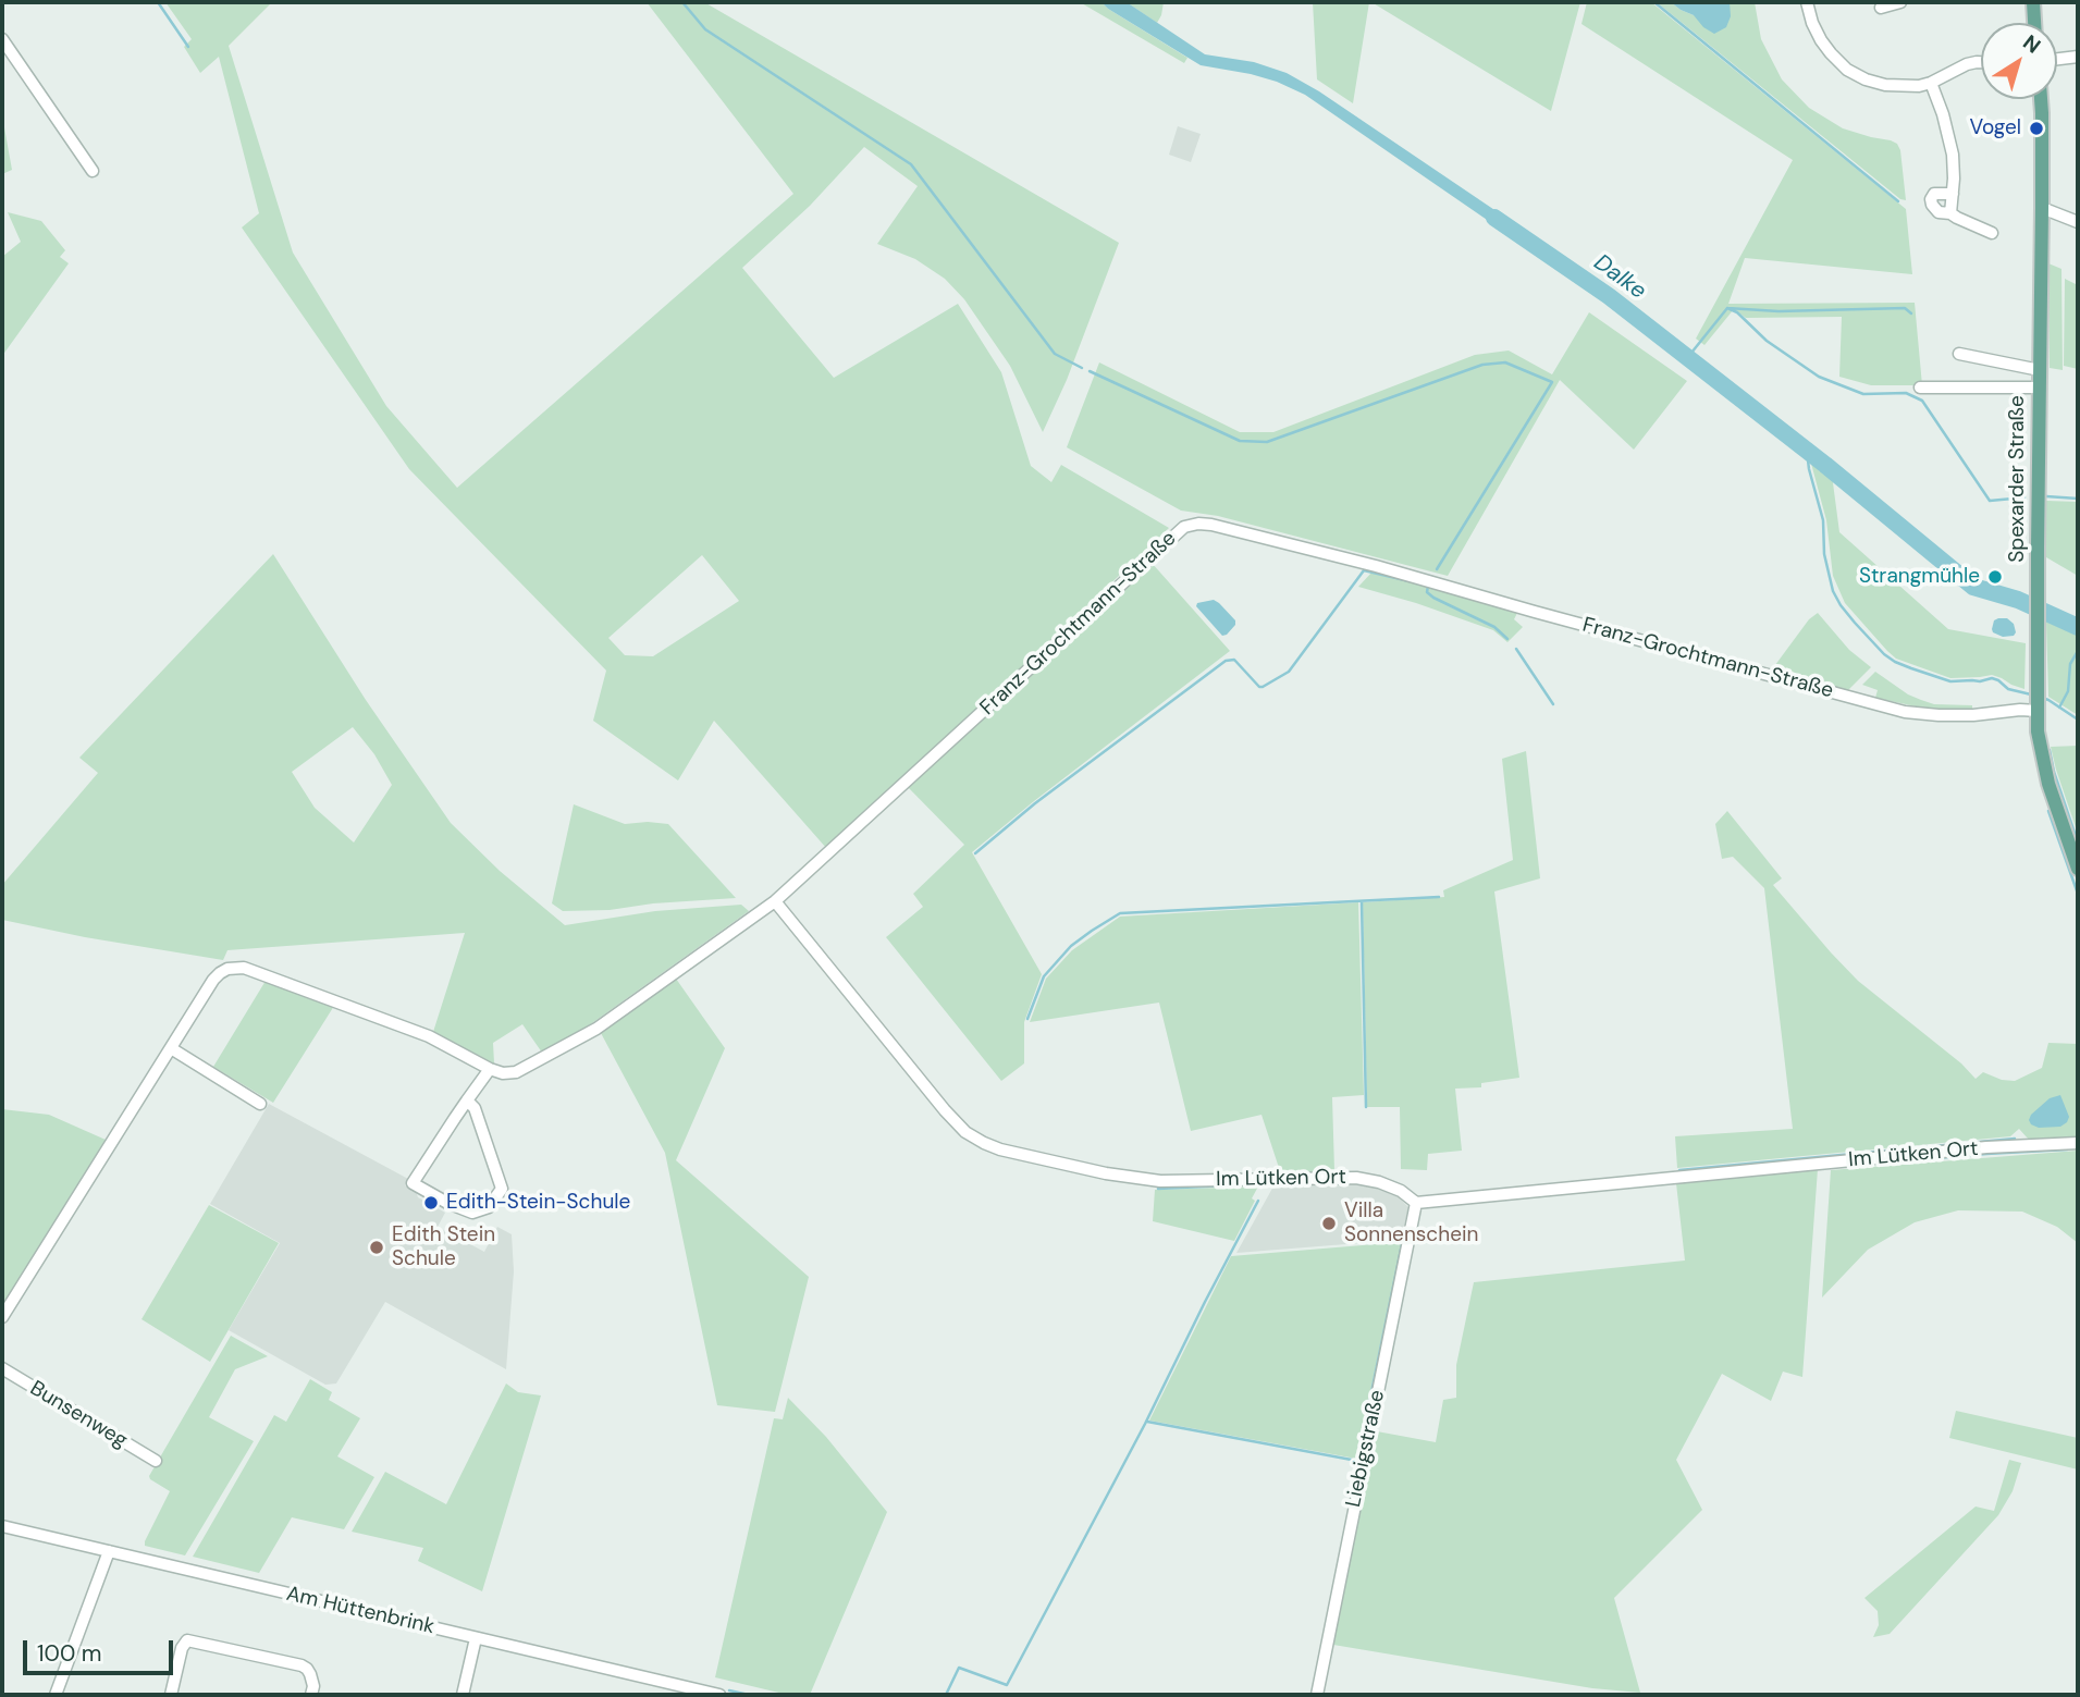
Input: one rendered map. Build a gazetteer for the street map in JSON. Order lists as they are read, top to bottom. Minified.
{"streets":{"main road":["Spexarder Straße"],"street":["Franz-Grochtmann-Straße","Im Lütken Ort","Bunsenweg","Liebigstraße","Am Hüttenbrink"]},"crossings":[["Spexarder Straße","Franz-Grochtmann-Straße"],["Franz-Grochtmann-Straße","Im Lütken Ort"],["Im Lütken Ort","Liebigstraße"]],"water":["Dalke"],"places":["Vogel","Strangmühle","Edith-Stein-Schule","Villa Sonnenschein","Edith Stein Schule"],"scale_bar":"100 m","north":"top right"}
